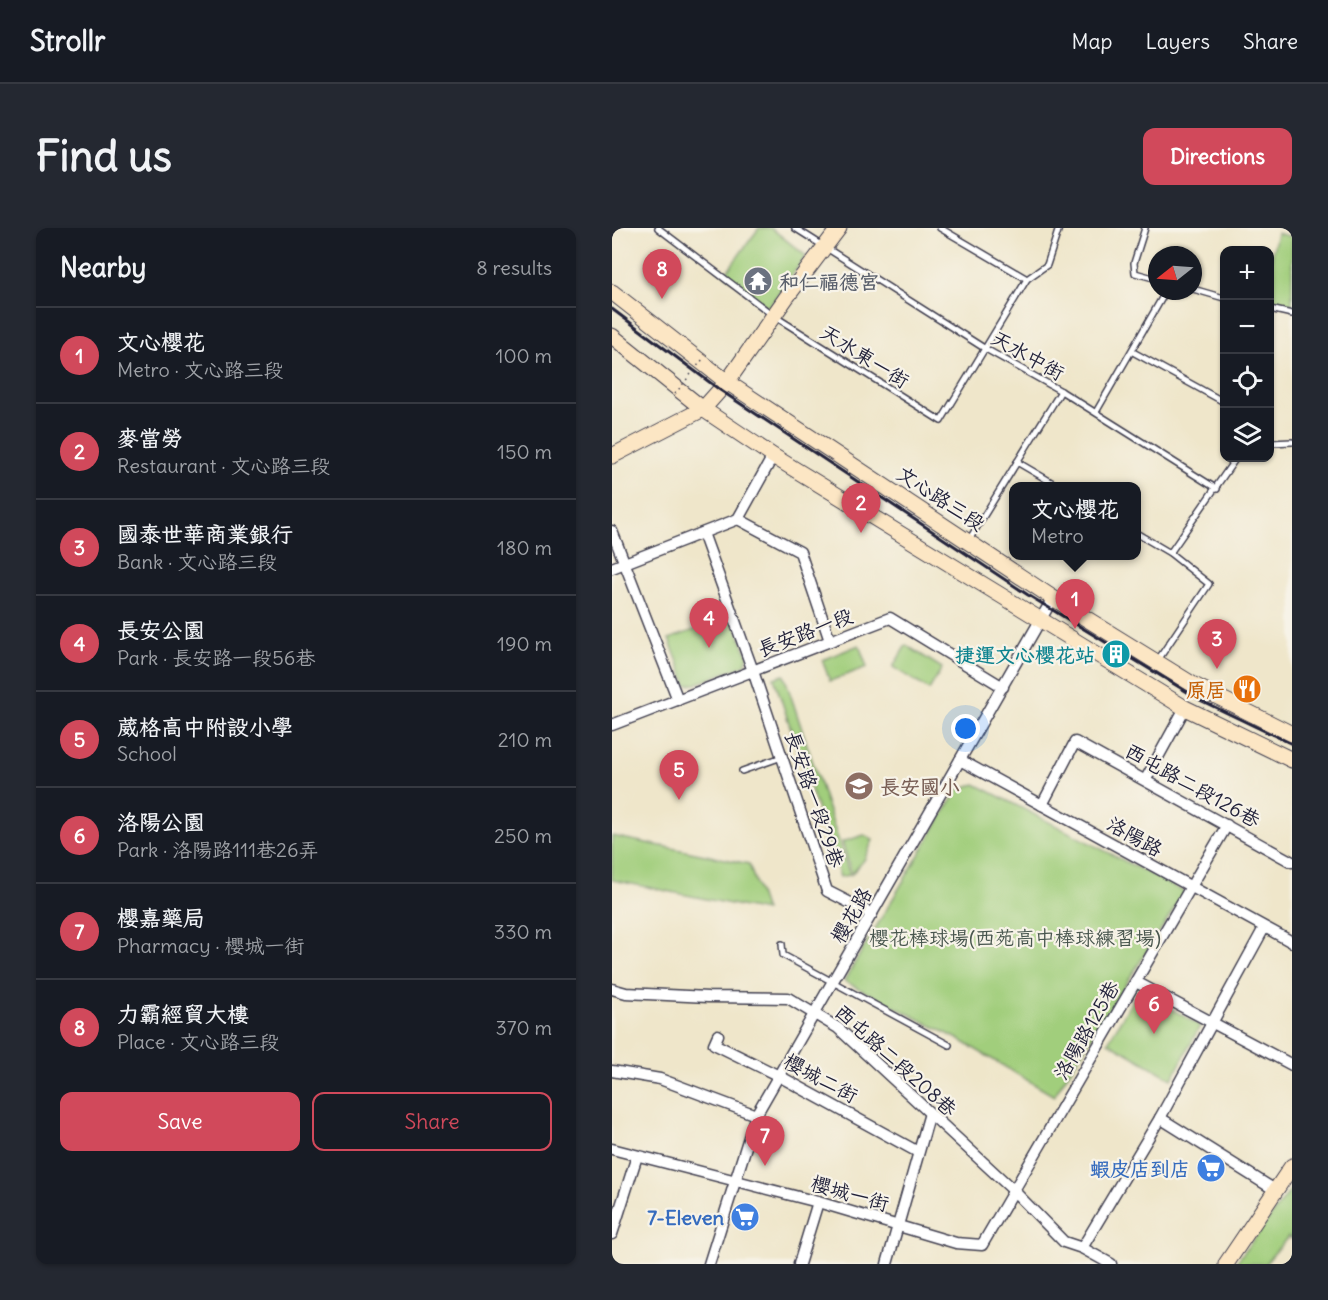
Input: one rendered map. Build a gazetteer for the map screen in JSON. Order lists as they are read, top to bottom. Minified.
{"streets":{"main road":["文心路三段"],"street":["長安路一段","西屯路二段126巷","長安路一段29巷","洛陽路","櫻花路","洛陽路125巷","西屯路二段208巷","櫻城二街","櫻城一街"],"lane":["天水中街","天水東一街"]},"crossings":[["天水中街","天水東一街"],["文心路三段","櫻花路"],["長安路一段","長安路一段29巷"],["長安路一段","櫻花路"],["西屯路二段126巷","洛陽路"],["西屯路二段126巷","洛陽路125巷"],["長安路一段29巷","櫻花路"],["洛陽路","櫻花路"],["洛陽路","洛陽路125巷"],["櫻花路","西屯路二段208巷"],["櫻花路","櫻城二街"],["櫻花路","櫻城一街"],["洛陽路125巷","西屯路二段208巷"],["洛陽路125巷","櫻城一街"],["西屯路二段208巷","櫻城一街"]],"parks":["櫻花棒球場(西苑高中棒球練習場)"],"places":{"temple":["和仁福德宮"],"building":["捷運文心櫻花站"],"restaurant":["原居"],"school or university":["長安國小"],"supermarket":["蝦皮店到店","7-Eleven"]},"north":"left","page":{"header":"Strollr","nav":["Map","Layers","Share"],"buttons":["Directions",["Save","Share"]],"title":"Find us","heading":["Nearby","8 results"],"map_buttons":["+","−"],"pins":["8","2","1","4","3","5","6","7"],"list":[{"mark":"1","name":"文心櫻花","note":"Metro · 文心路三段","value":"100 m"},{"mark":"2","name":"麥當勞","note":"Restaurant · 文心路三段","value":"150 m"},{"mark":"3","name":"國泰世華商業銀行","note":"Bank · 文心路三段","value":"180 m"},{"mark":"4","name":"長安公園","note":"Park · 長安路一段56巷","value":"190 m"},{"mark":"5","name":"葳格高中附設小學","note":"School","value":"210 m"},{"mark":"6","name":"洛陽公園","note":"Park · 洛陽路111巷26弄","value":"250 m"},{"mark":"7","name":"櫻嘉藥局","note":"Pharmacy · 櫻城一街","value":"330 m"},{"mark":"8","name":"力霸經貿大樓","note":"Place · 文心路三段","value":"370 m"}],"popup":["文心櫻花","Metro"]}}
